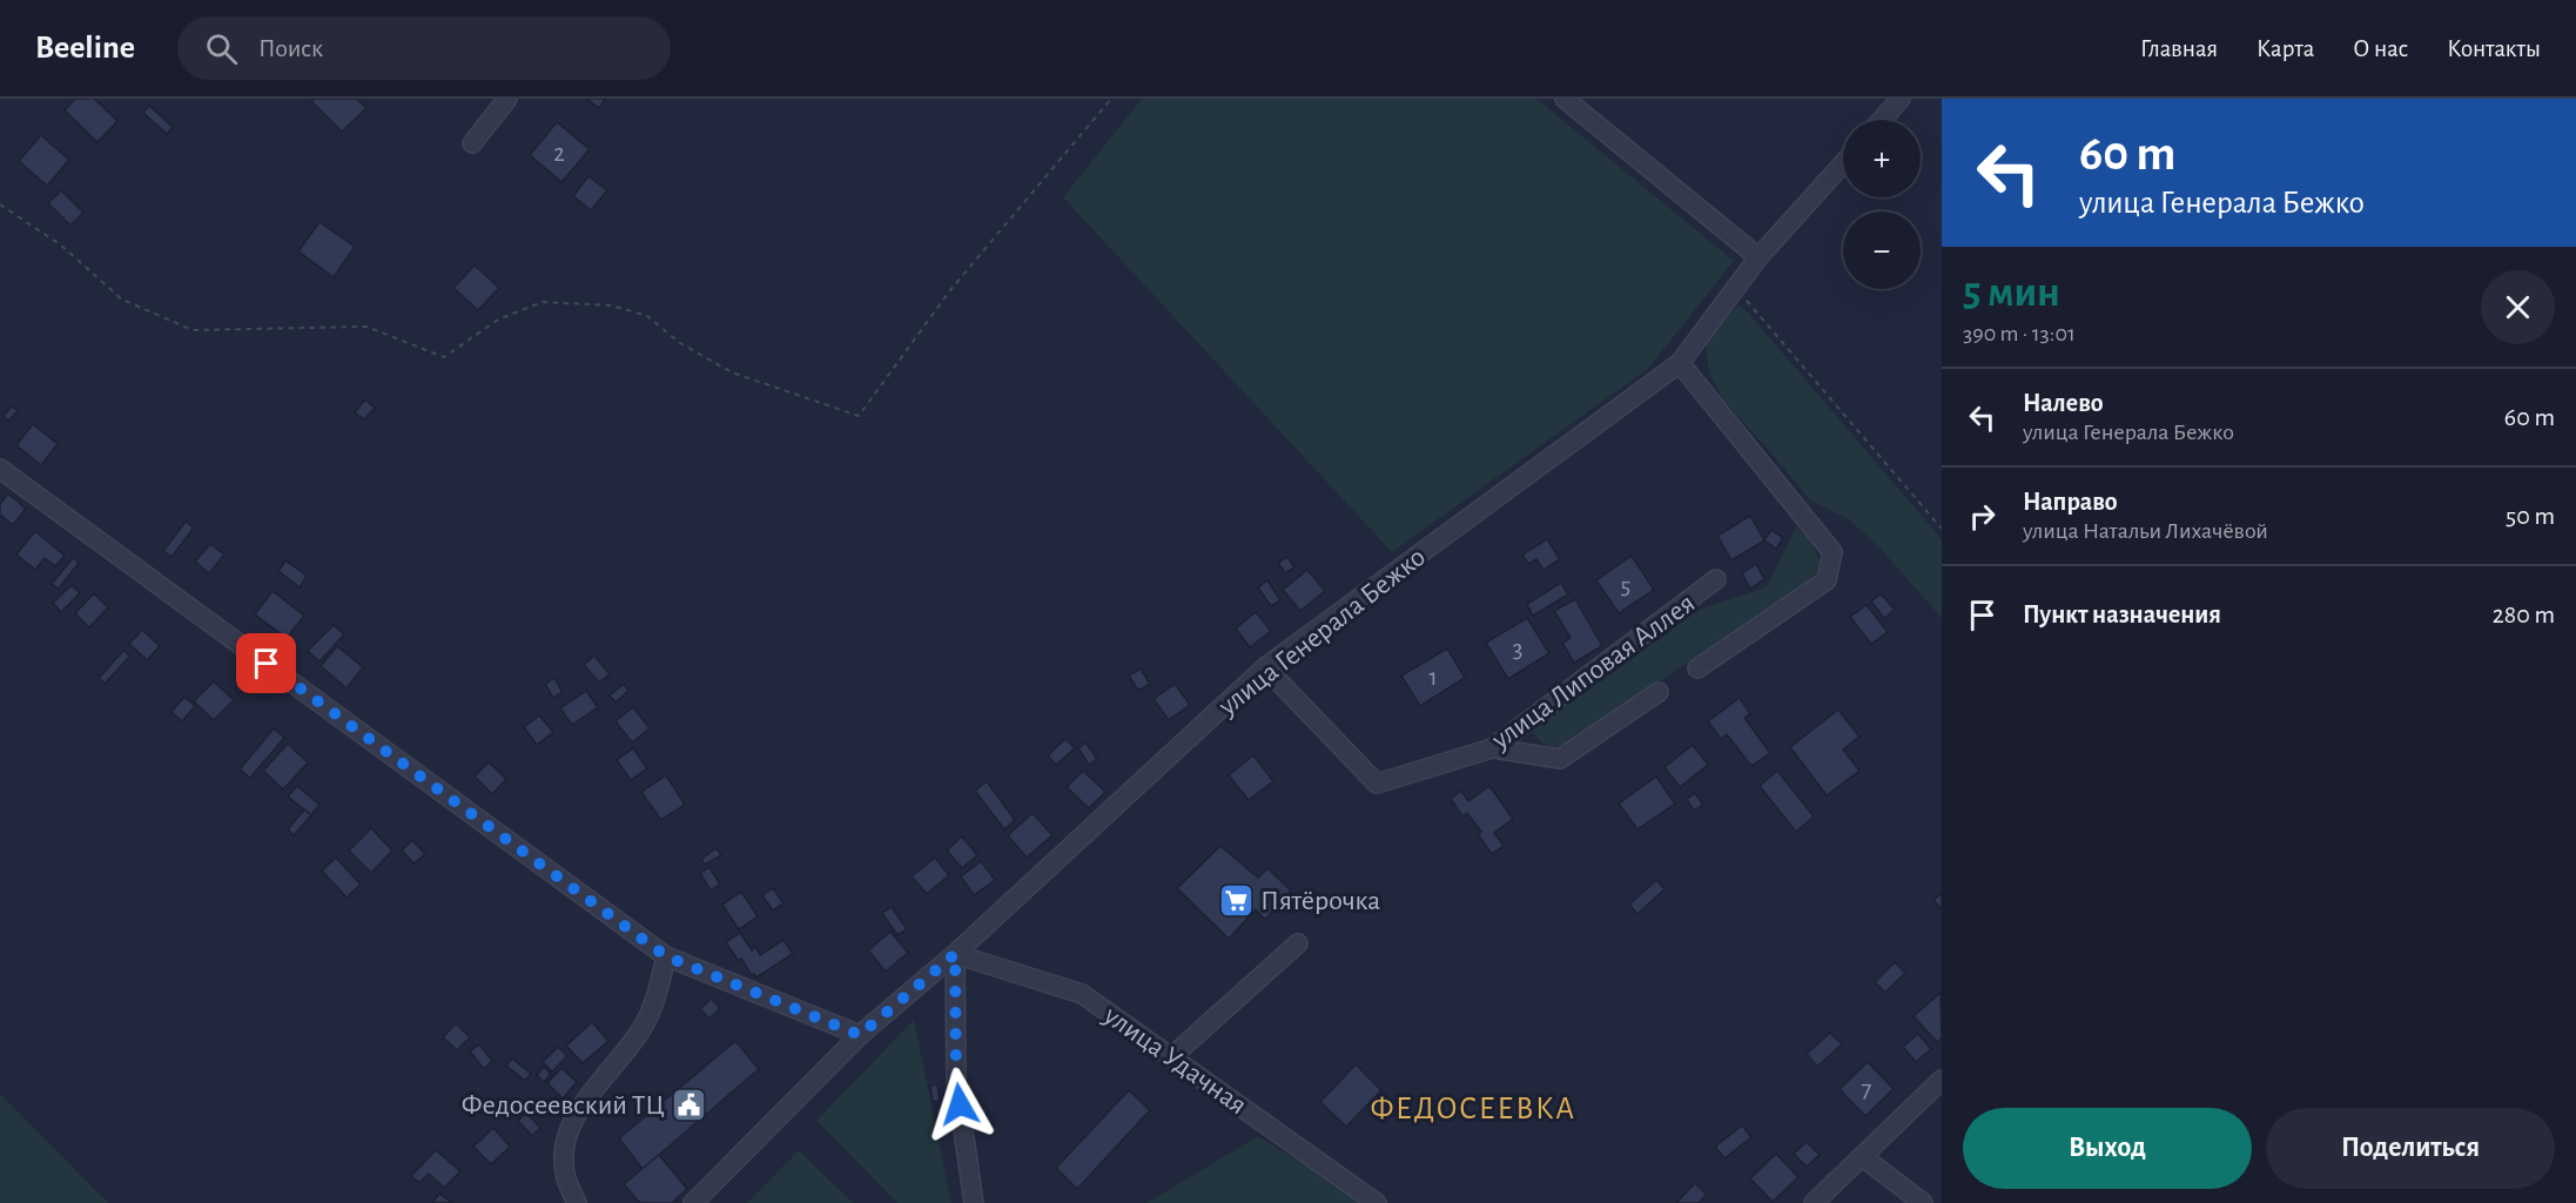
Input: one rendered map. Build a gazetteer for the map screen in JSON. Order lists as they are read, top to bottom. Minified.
{"streets":{"street":["улица Генерала Бежко","улица Липовая Аллея","улица Удачная"]},"crossings":[["улица Генерала Бежко","улица Липовая Аллея"],["улица Генерала Бежко","улица Удачная"]],"districts":["ФЕДОСЕЕВКА"],"places":{"supermarket":["Пятёрочка"],"public building":["Федосеевский ТЦ"]},"house_numbers":["2","5","3","1","7"],"page":{"header":"Beeline","search":"Поиск","nav":["Главная","Карта","О нас","Контакты"],"turn":["60 m","улица Генерала Бежко"],"map_buttons":["+","−"],"heading":["5 мин","390 m · 13:01"],"list":[{"name":"Налево","note":"улица Генерала Бежко","value":"60 m"},{"name":"Направо","note":"улица Натальи Лихачёвой","value":"50 m"},{"name":"Пункт назначения","value":"280 m"}],"buttons":["Выход","Поделиться"]}}
